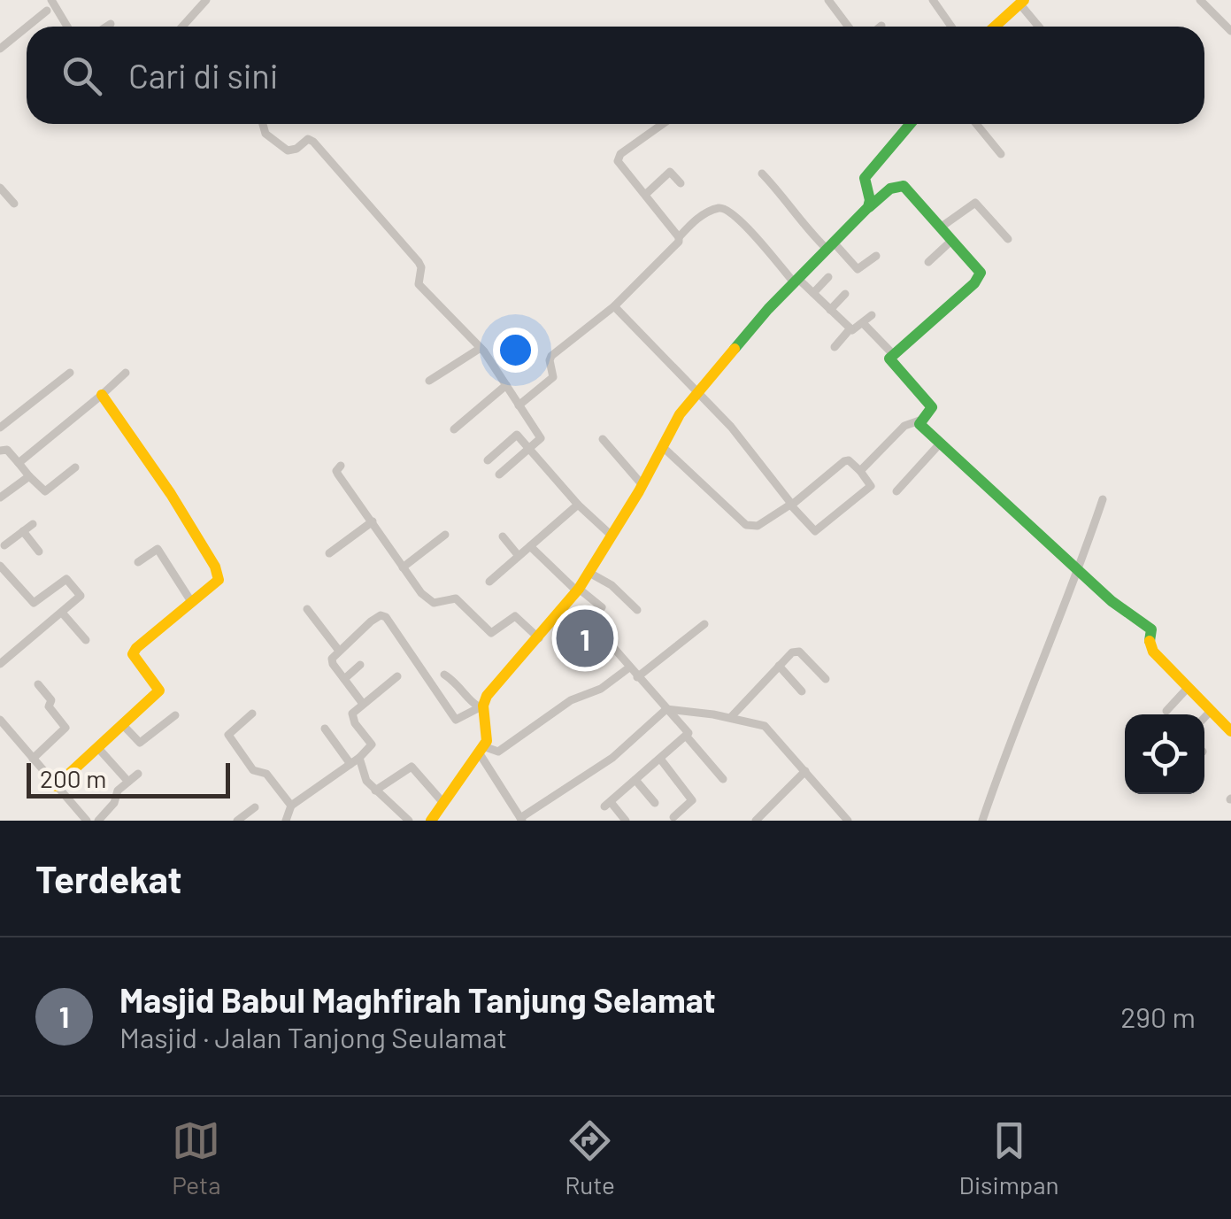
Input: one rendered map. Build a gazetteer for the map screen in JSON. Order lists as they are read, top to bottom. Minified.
{"scale_bar":"200 m","page":{"search":"Cari di sini","pins":"1","scale":"200 m","heading":"Terdekat","list":[{"mark":"1","name":"Masjid Babul Maghfirah Tanjung Selamat","note":"Masjid · Jalan Tanjong Seulamat","value":"290 m"}],"nav":["Peta","Rute","Disimpan"]}}
